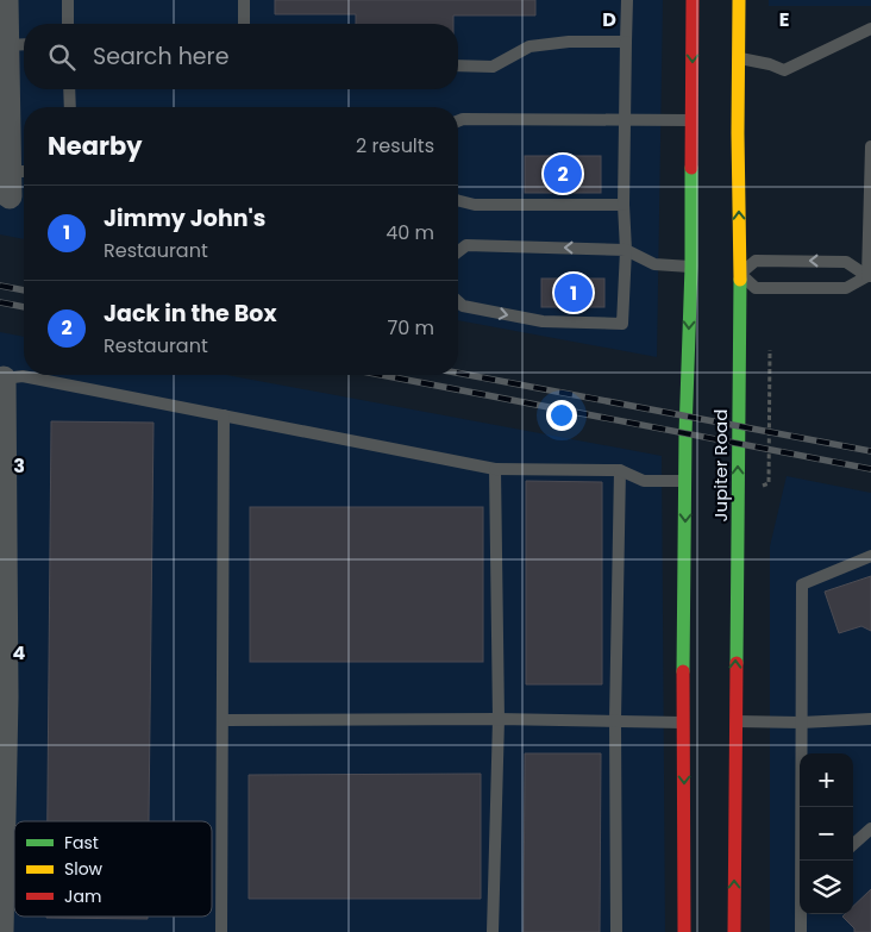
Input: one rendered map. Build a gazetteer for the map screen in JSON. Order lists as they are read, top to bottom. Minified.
{"streets":{"main road":["Jupiter Road"]},"legend":["Fast","Slow","Jam"],"page":{"search":"Search here","heading":["Nearby","2 results"],"pins":["2","1"],"list":[{"mark":"1","name":"Jimmy John's","note":"Restaurant","value":"40 m"},{"mark":"2","name":"Jack in the Box","note":"Restaurant","value":"70 m"}],"map_buttons":["+","−"]},"grid":{"columns":["D","E"],"rows":["3","4"]}}
